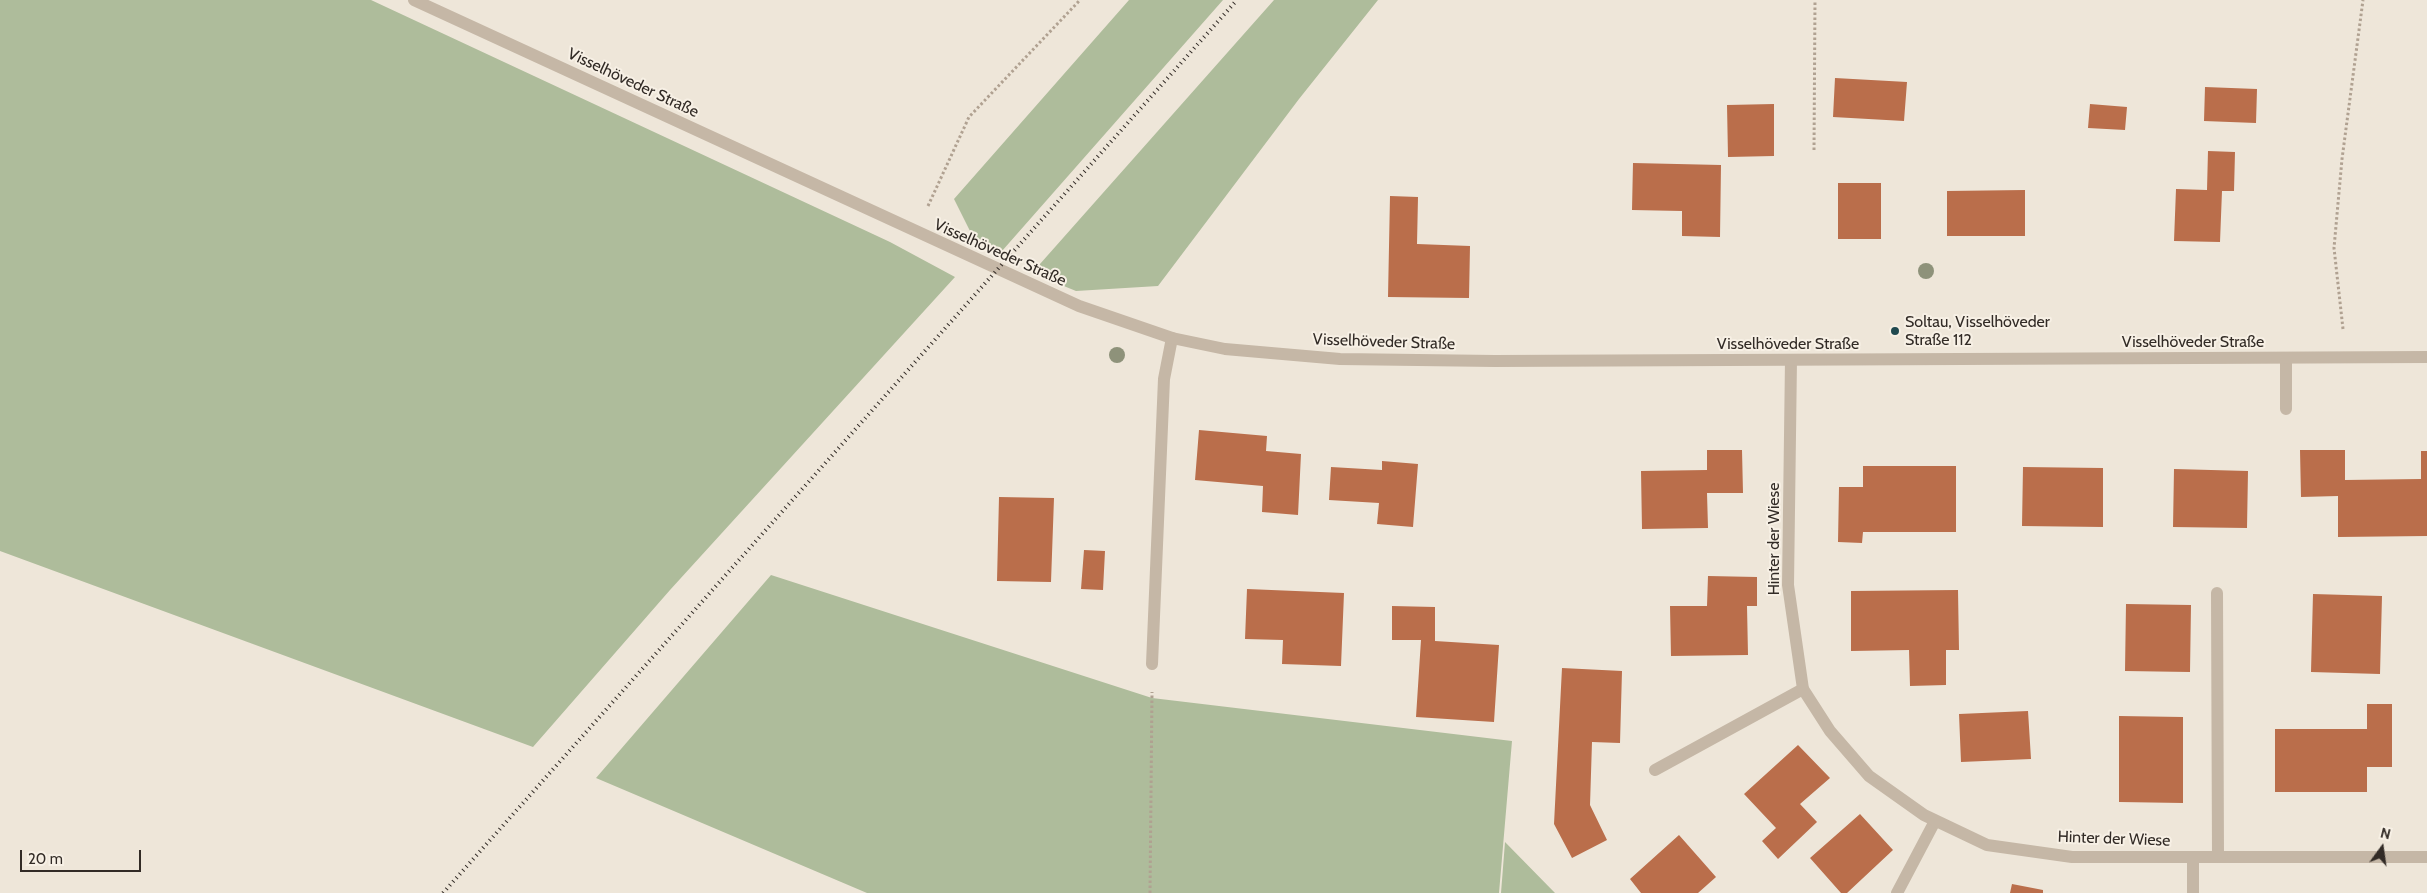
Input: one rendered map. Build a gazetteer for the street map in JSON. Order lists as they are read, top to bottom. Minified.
{"streets":{"street":["Visselhöveder Straße","Hinter der Wiese"]},"crossings":[["Visselhöveder Straße","Hinter der Wiese"]],"places":["Soltau, Visselhöveder Straße 112"],"scale_bar":"20 m","north":"top"}
